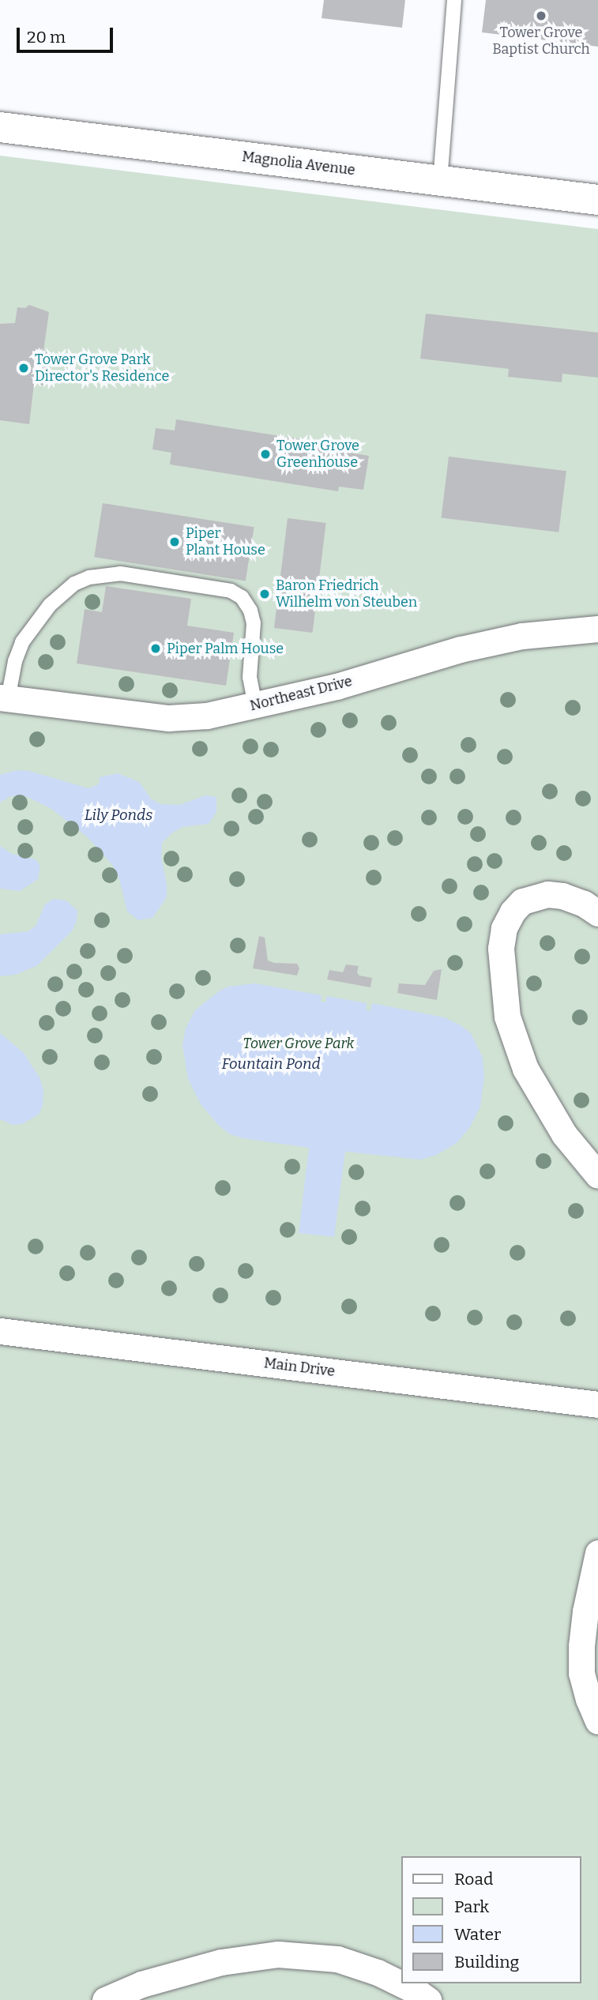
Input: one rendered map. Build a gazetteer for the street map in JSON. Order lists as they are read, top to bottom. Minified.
{"streets":{"street":["Magnolia Avenue","Northeast Drive","Main Drive"]},"water":["Lily Ponds","Fountain Pond"],"parks":["Tower Grove Park"],"places":["Tower Grove Baptist Church","Tower Grove Park Director's Residence","Tower Grove Greenhouse","Piper Plant House","Baron Friedrich Wilhelm von Steuben","Piper Palm House"],"legend":["Road","Park","Water","Building"],"scale_bar":"20 m"}
